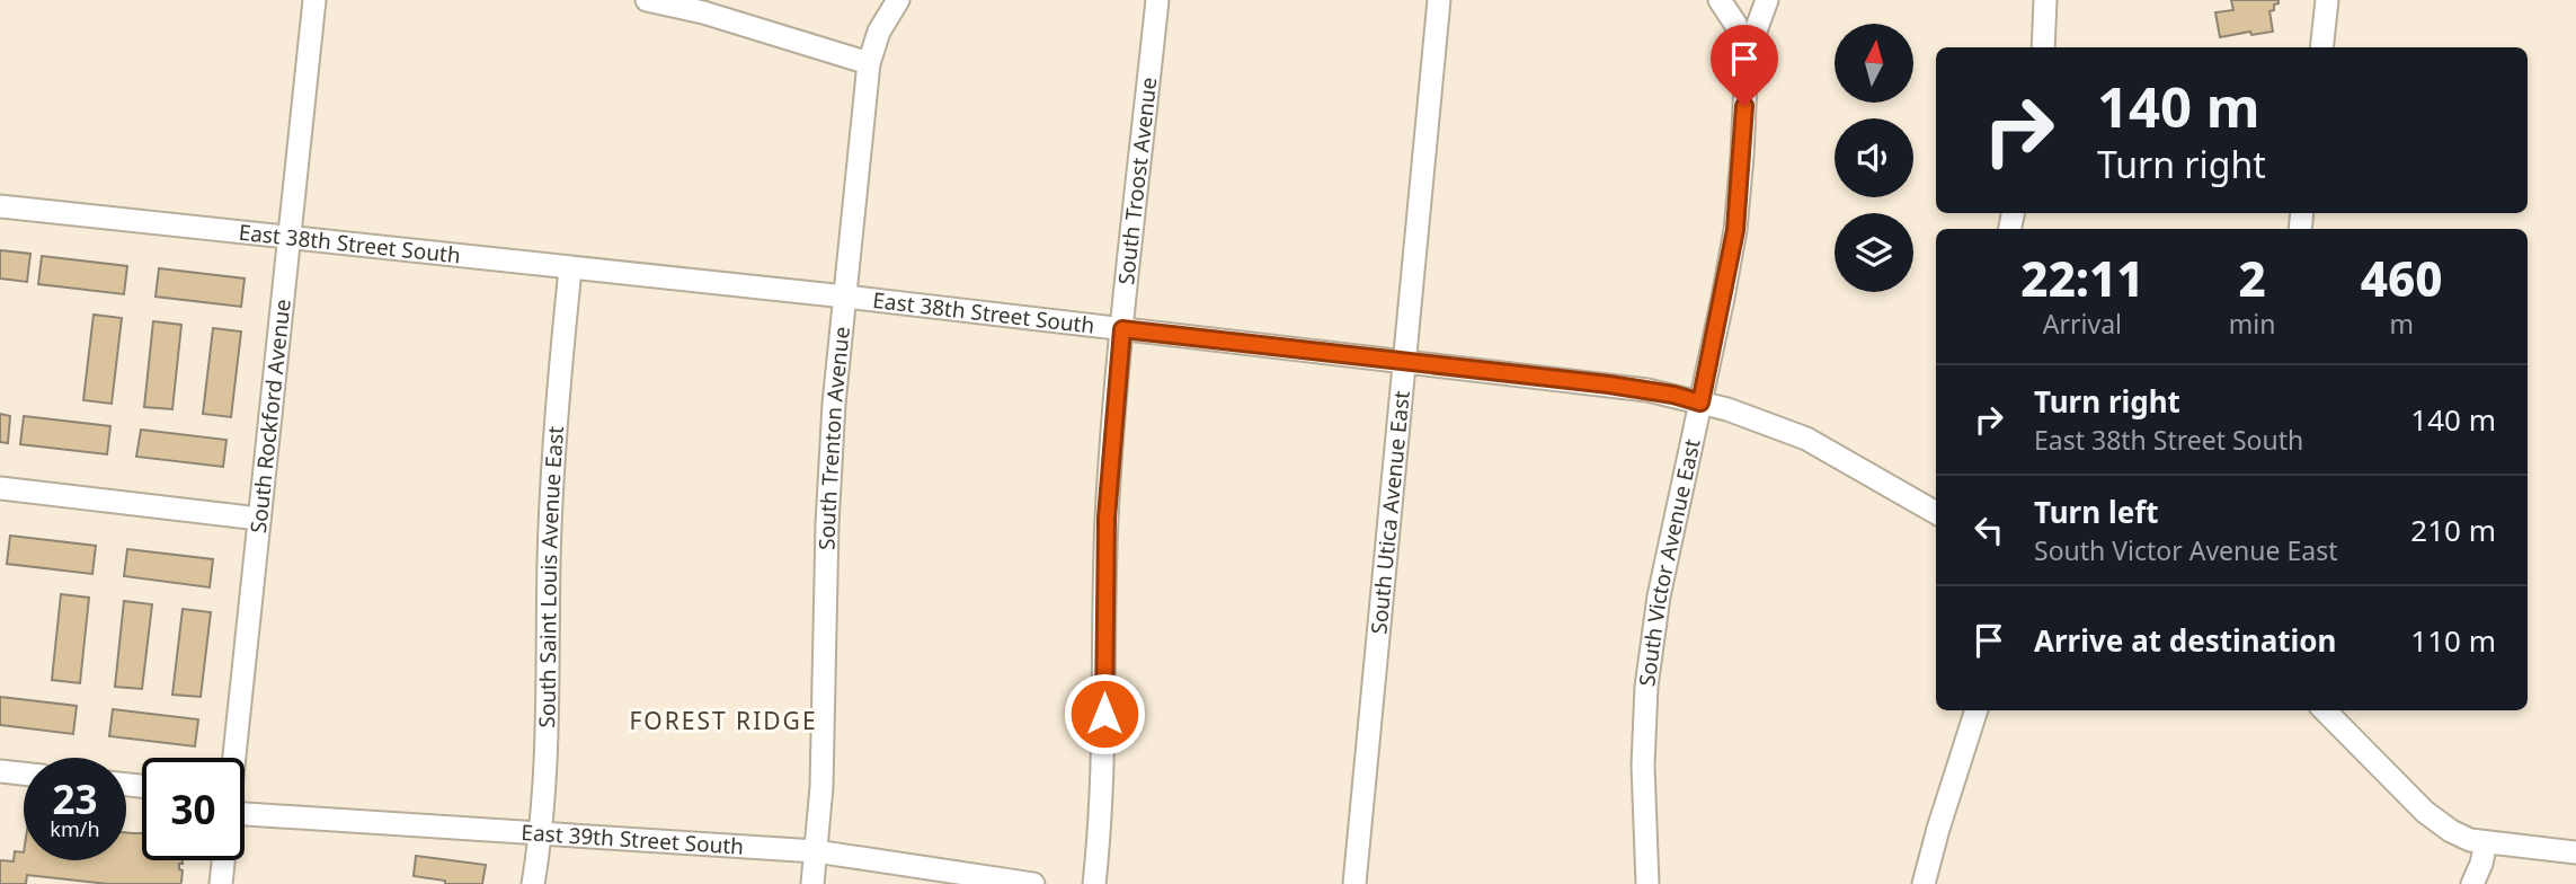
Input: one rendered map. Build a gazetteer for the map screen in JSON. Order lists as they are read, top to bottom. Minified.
{"streets":{"street":["South Troost Avenue","East 38th Street South","South Rockford Avenue","South Trenton Avenue","South Utica Avenue East","South Victor Avenue East","South Saint Louis Avenue East","East 39th Street South"]},"crossings":[["South Troost Avenue","East 38th Street South"],["East 38th Street South","South Rockford Avenue"],["East 38th Street South","South Trenton Avenue"],["East 38th Street South","South Utica Avenue East"],["East 38th Street South","South Victor Avenue East"],["East 38th Street South","South Saint Louis Avenue East"],["South Trenton Avenue","East 39th Street South"],["South Saint Louis Avenue East","East 39th Street South"]],"districts":["FOREST RIDGE"],"north":"top","page":{"turn":["140 m","Turn right"],"eta":["22:11","Arrival","2","min","460","m"],"list":[{"name":"Turn right","note":"East 38th Street South","value":"140 m"},{"name":"Turn left","note":"South Victor Avenue East","value":"210 m"},{"name":"Arrive at destination","value":"110 m"}],"speed":"23 km/h","limit":"30"}}
